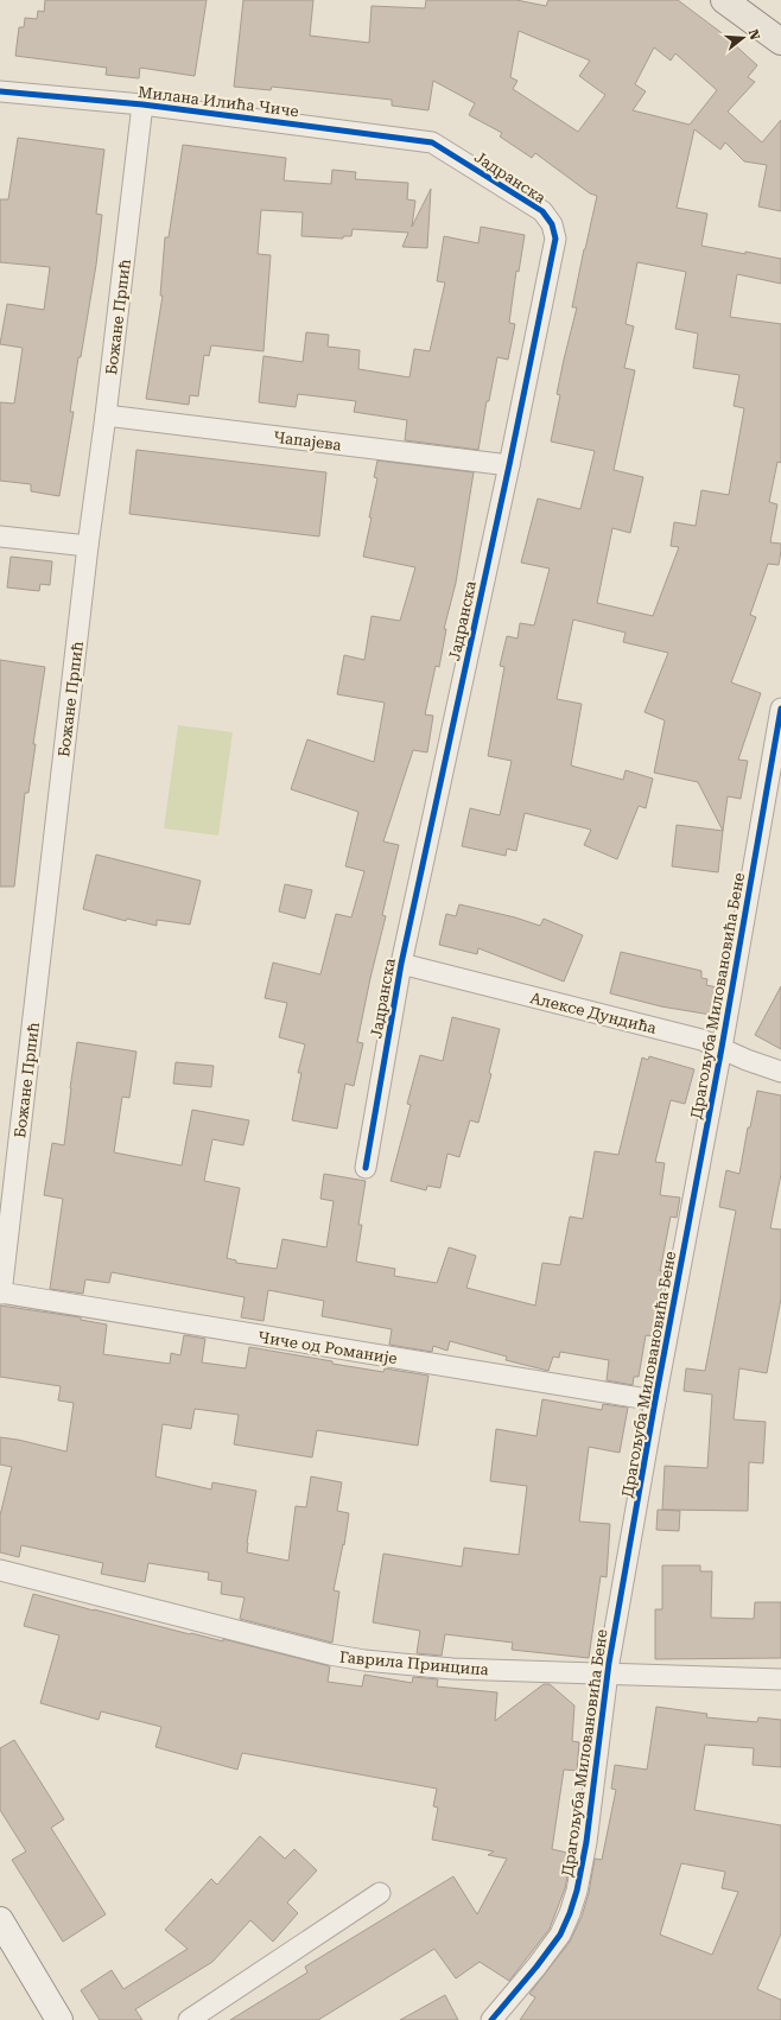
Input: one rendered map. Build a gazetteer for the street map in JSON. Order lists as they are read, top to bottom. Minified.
{"streets":{"street":["Милана Илића Чиче","Јадранска","Божане Прпић","Чапајева","Драгољуба Миловановића Бене","Алексе Дундића","Чиче од Романије","Гаврила Принципа"]},"crossings":[["Милана Илића Чиче","Јадранска"],["Милана Илића Чиче","Божане Прпић"],["Јадранска","Чапајева"],["Јадранска","Алексе Дундића"],["Божане Прпић","Чапајева"],["Божане Прпић","Чиче од Романије"],["Драгољуба Миловановића Бене","Алексе Дундића"],["Драгољуба Миловановића Бене","Чиче од Романије"],["Драгољуба Миловановића Бене","Гаврила Принципа"]],"north":"right"}
